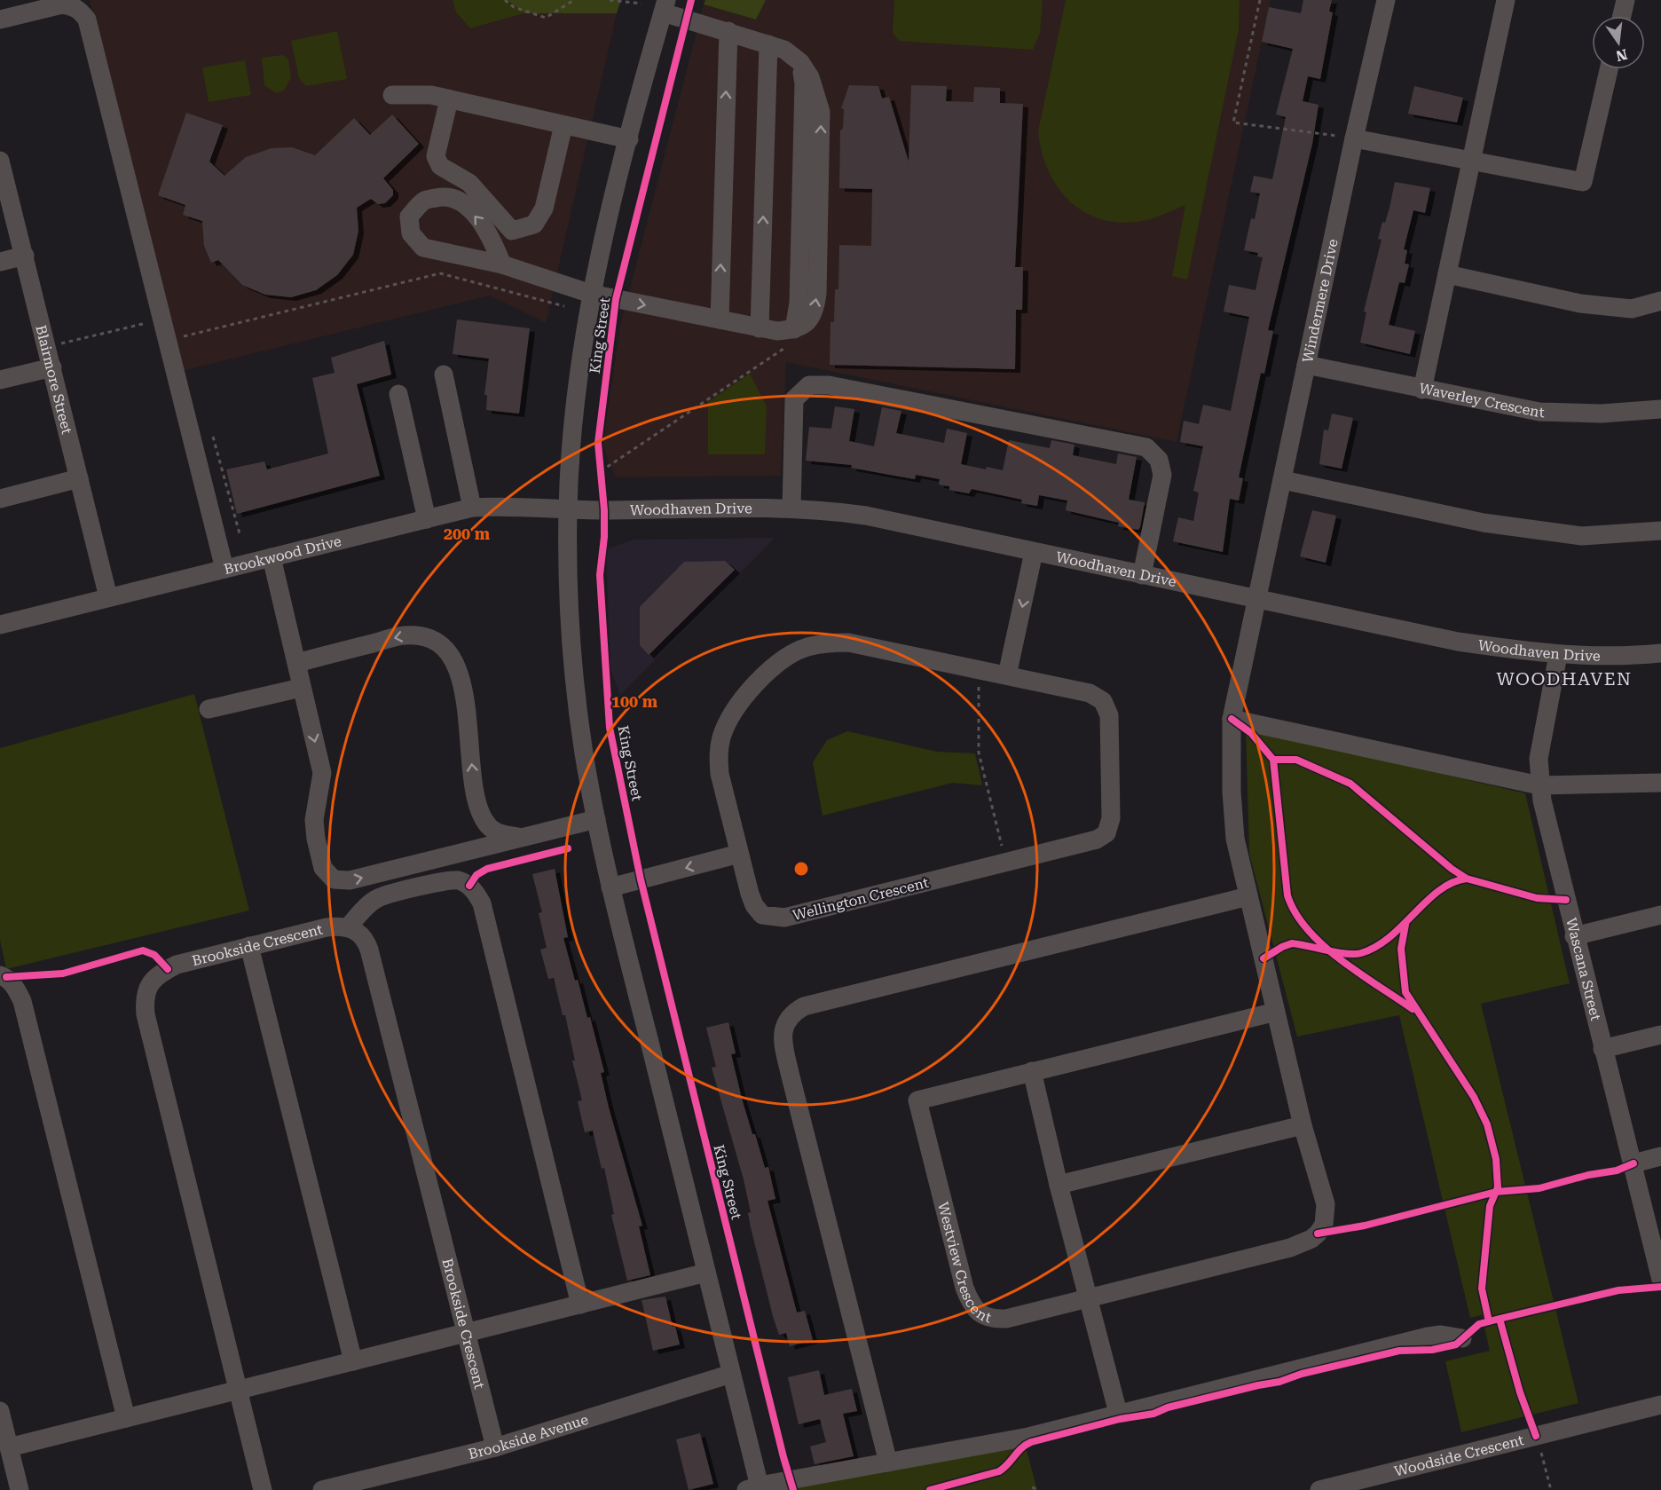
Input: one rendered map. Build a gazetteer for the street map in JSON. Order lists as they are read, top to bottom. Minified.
{"streets":{"street":["Windermere Drive","King Street","Blairmore Street","Waverley Crescent","Woodhaven Drive","Brookwood Drive","Wellington Crescent","Brookside Crescent","Wascana Street","Westview Crescent","Brookside Avenue","Woodside Crescent"]},"crossings":[["Windermere Drive","Waverley Crescent"],["Windermere Drive","Woodhaven Drive"],["Windermere Drive","Westview Crescent"],["King Street","Woodhaven Drive"],["King Street","Brookwood Drive"],["King Street","Brookside Avenue"],["Blairmore Street","Brookwood Drive"],["Woodhaven Drive","Brookwood Drive"],["Woodhaven Drive","Wascana Street"],["Woodhaven Drive","Westview Crescent"],["Brookside Crescent","Brookside Avenue"]],"districts":["WOODHAVEN"],"north":"bottom","rings":["200 m","100 m"]}
